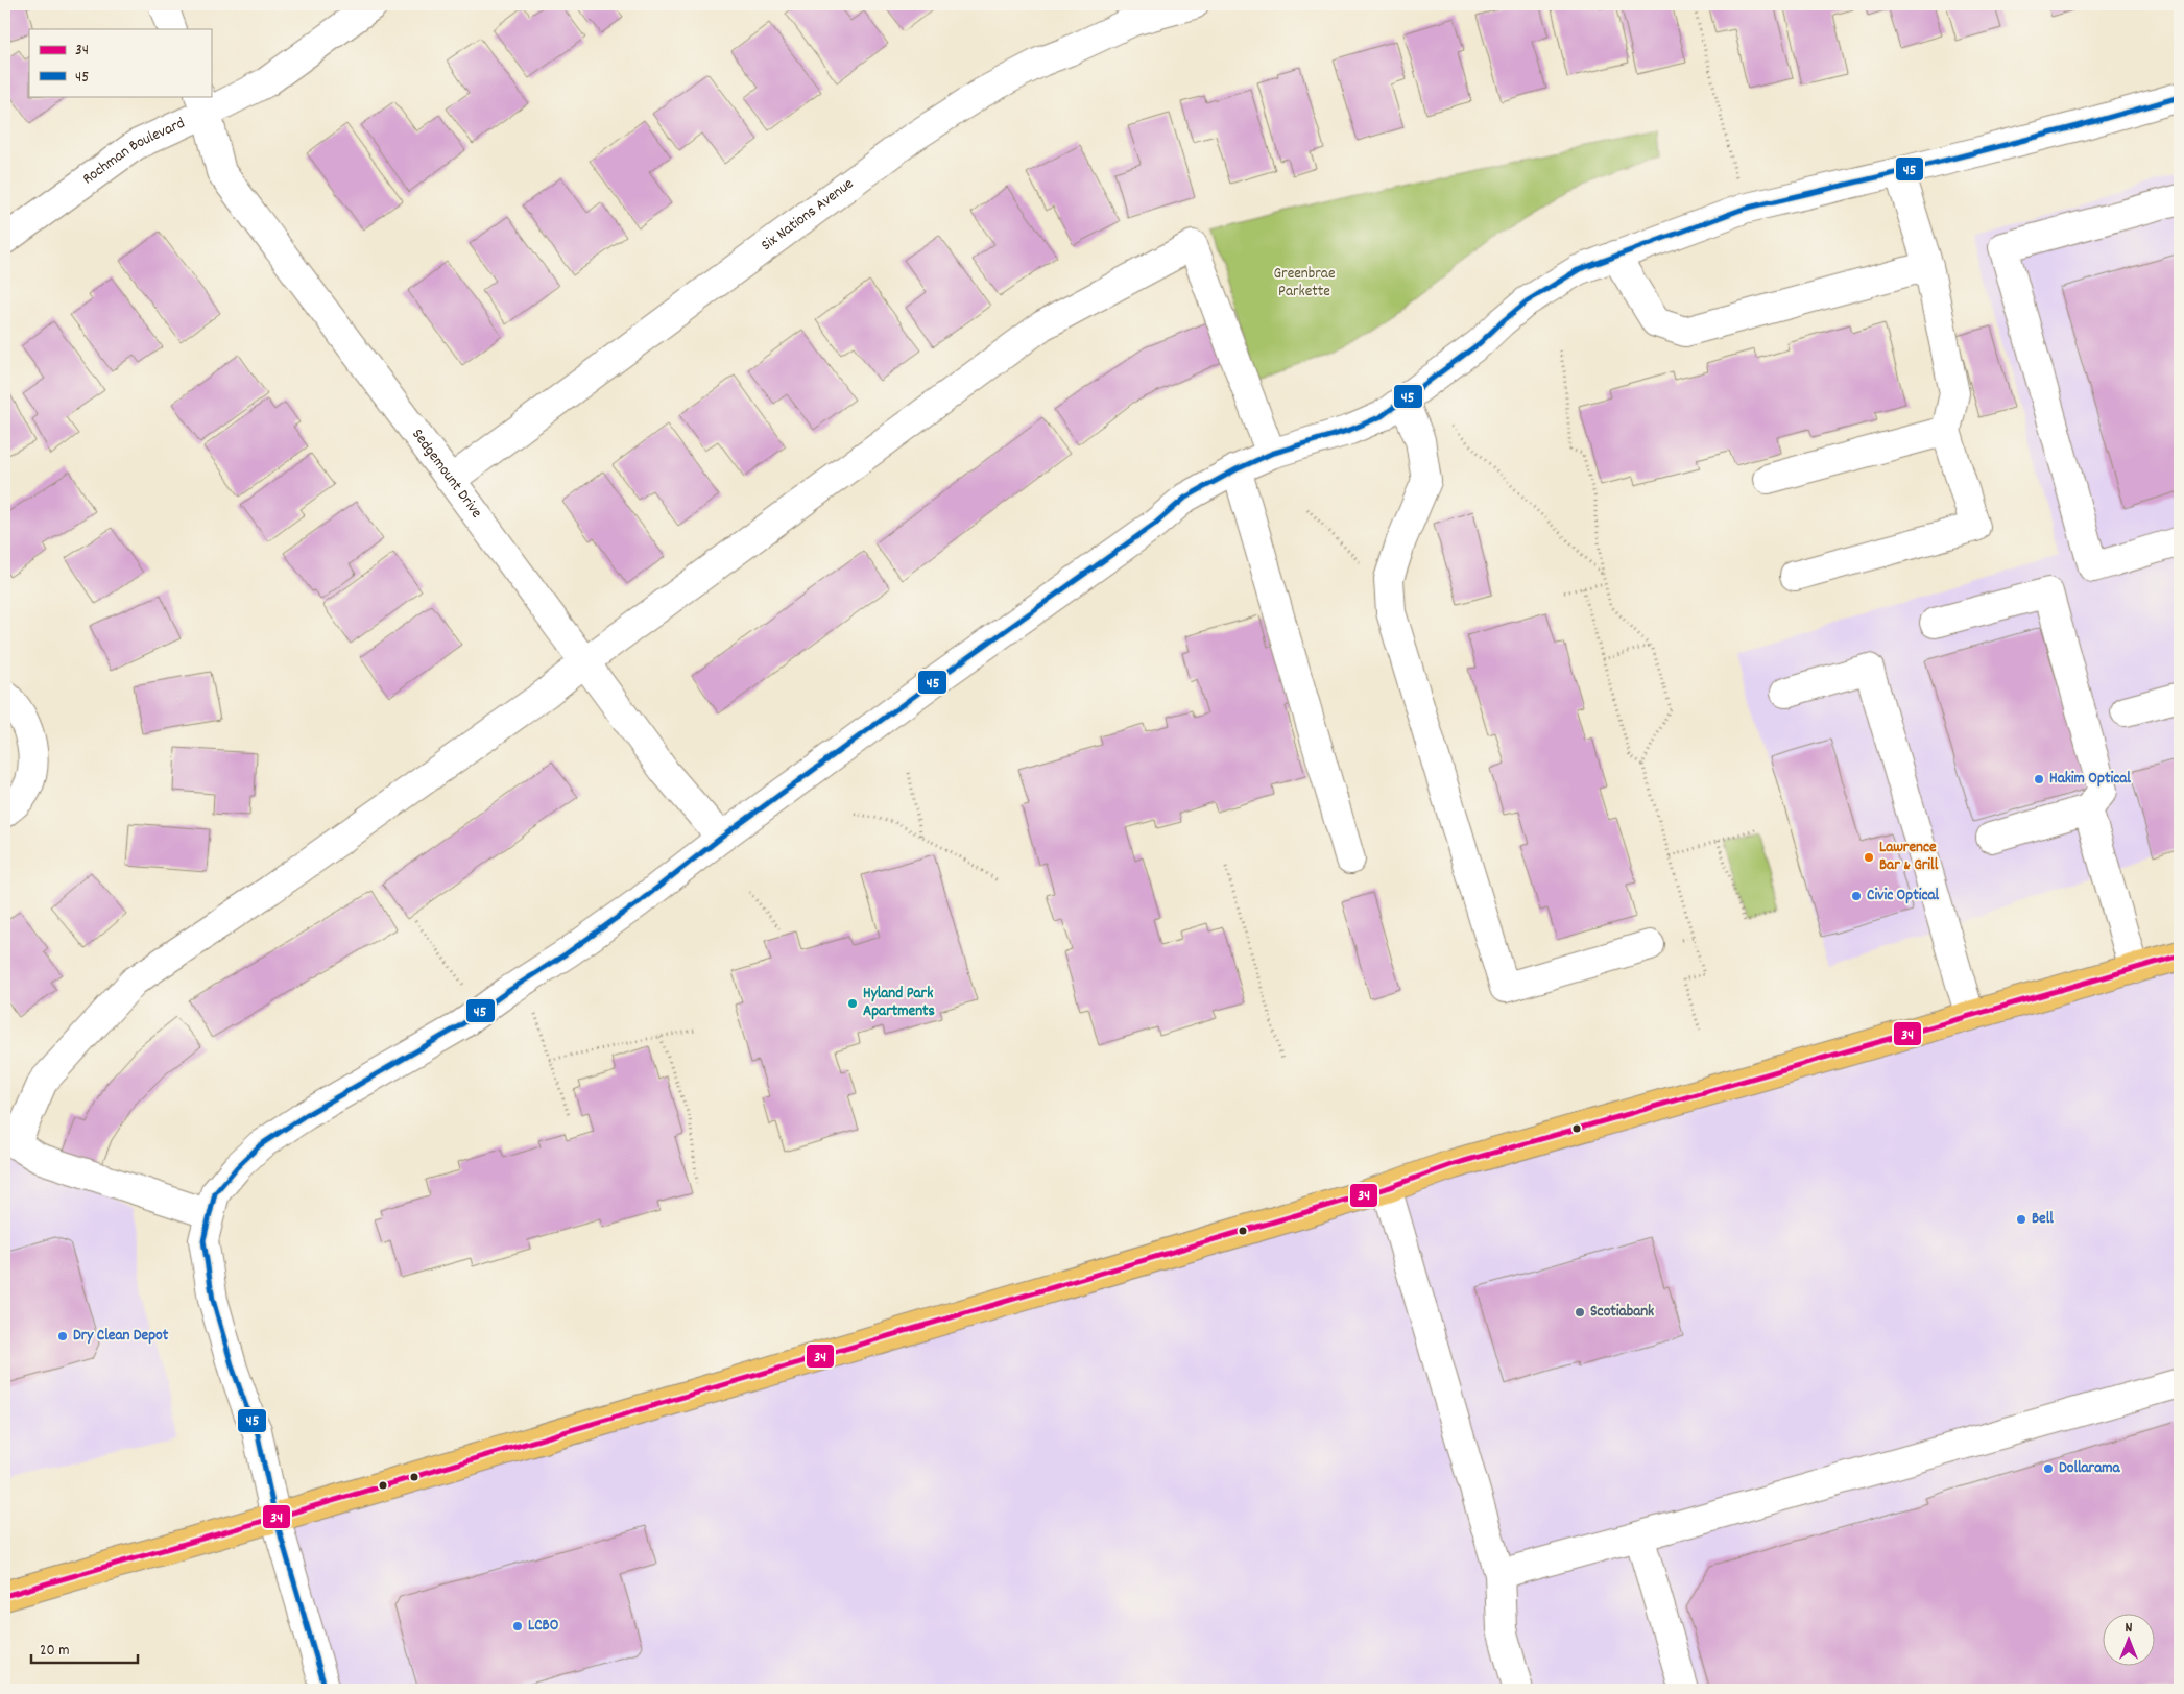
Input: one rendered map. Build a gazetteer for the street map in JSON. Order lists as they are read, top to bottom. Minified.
{"streets":{"street":["Rochman Boulevard","Six Nations Avenue","Sedgemount Drive"]},"crossings":[["Rochman Boulevard","Sedgemount Drive"],["Six Nations Avenue","Sedgemount Drive"]],"parks":["Greenbrae Parkette"],"places":["Hakim Optical","Lawrence Bar & Grill","Civic Optical","Hyland Park Apartments","Bell","Scotiabank","Dry Clean Depot","Dollarama","LCBO"],"lines":["transit line 45","transit line 34"],"legend":["34","45"],"scale_bar":"20 m","north":"top"}
